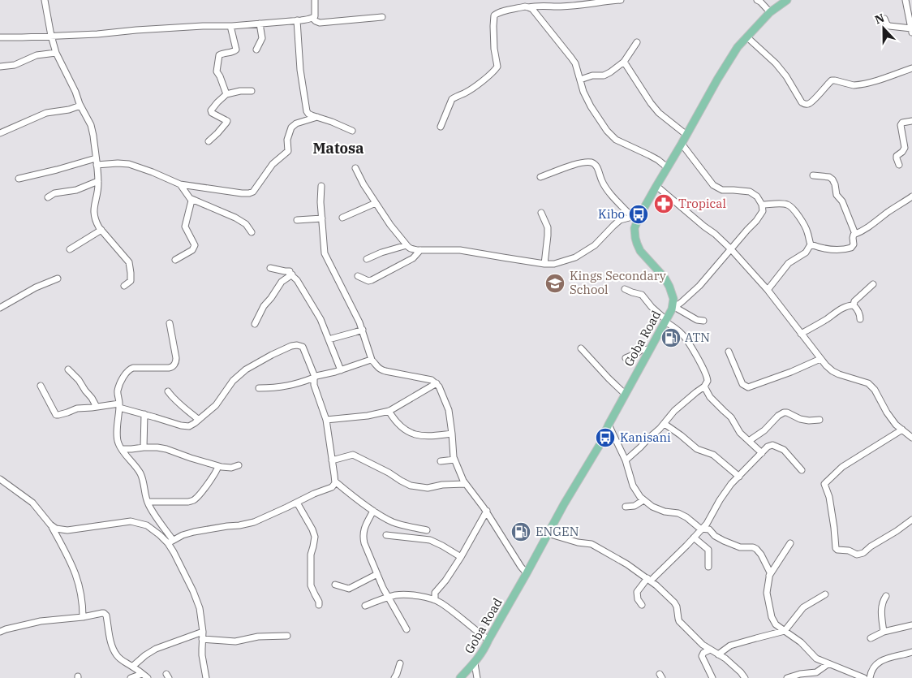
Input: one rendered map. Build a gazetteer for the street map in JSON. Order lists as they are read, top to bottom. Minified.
{"streets":{"main road":["Goba Road"]},"districts":["Matosa"],"places":{"pharmacy":["Tropical"],"bus stop":["Kibo","Kanisani"],"school or university":["Kings Secondary School"],"fuel station":["ATN","ENGEN"]},"north":"top"}
